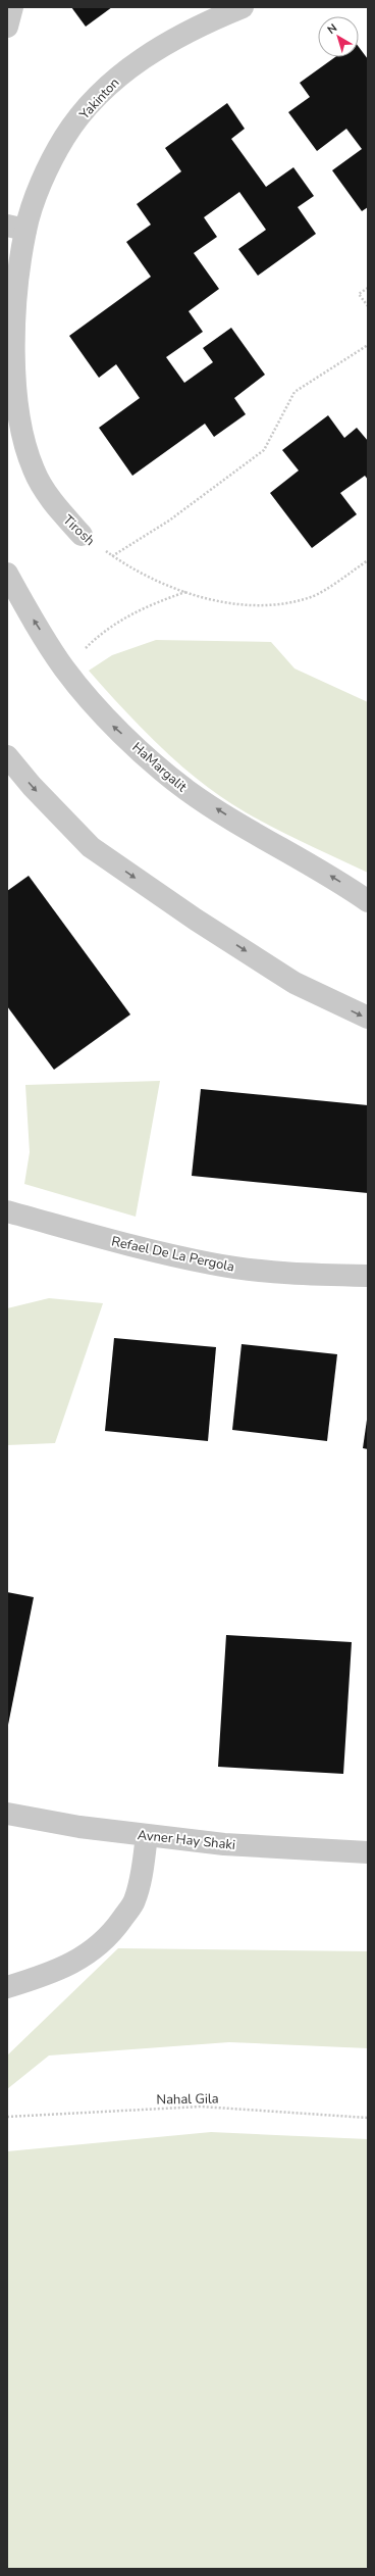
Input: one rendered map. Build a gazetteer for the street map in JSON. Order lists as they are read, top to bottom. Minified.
{"streets":{"street":["Yakinton","Tirosh","HaMargalit","Refael De La Pergola","Avner Hay Shaki"],"path":["Nahal Gila"]},"crossings":[["Yakinton","Tirosh"]],"north":"top left"}
